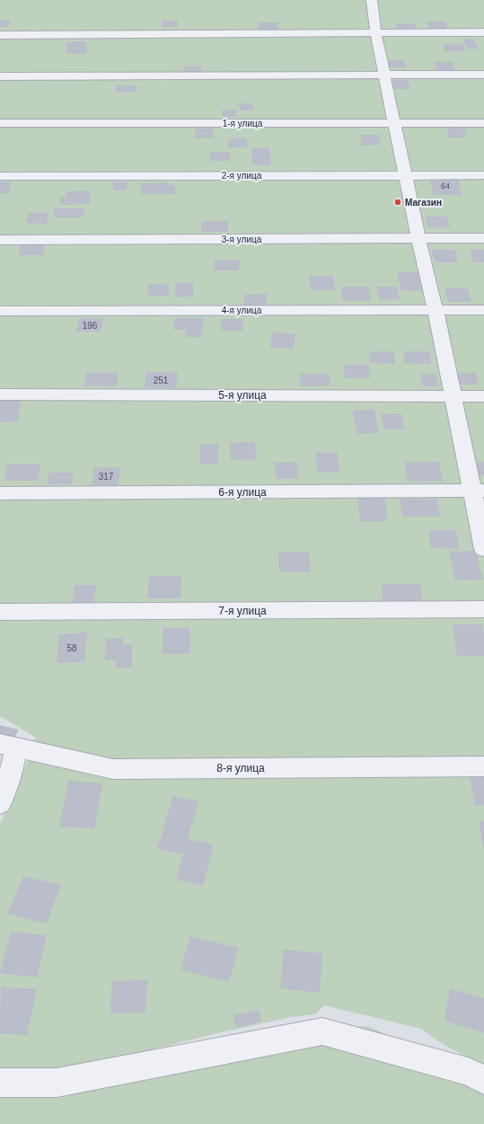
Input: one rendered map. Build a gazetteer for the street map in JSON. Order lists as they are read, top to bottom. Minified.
{"streets":{"street":["1-я улица","2-я улица","3-я улица","4-я улица","5-я улица","6-я улица","7-я улица","8-я улица"]},"places":["Магазин"],"house_numbers":["64","196","251","317","58"]}
